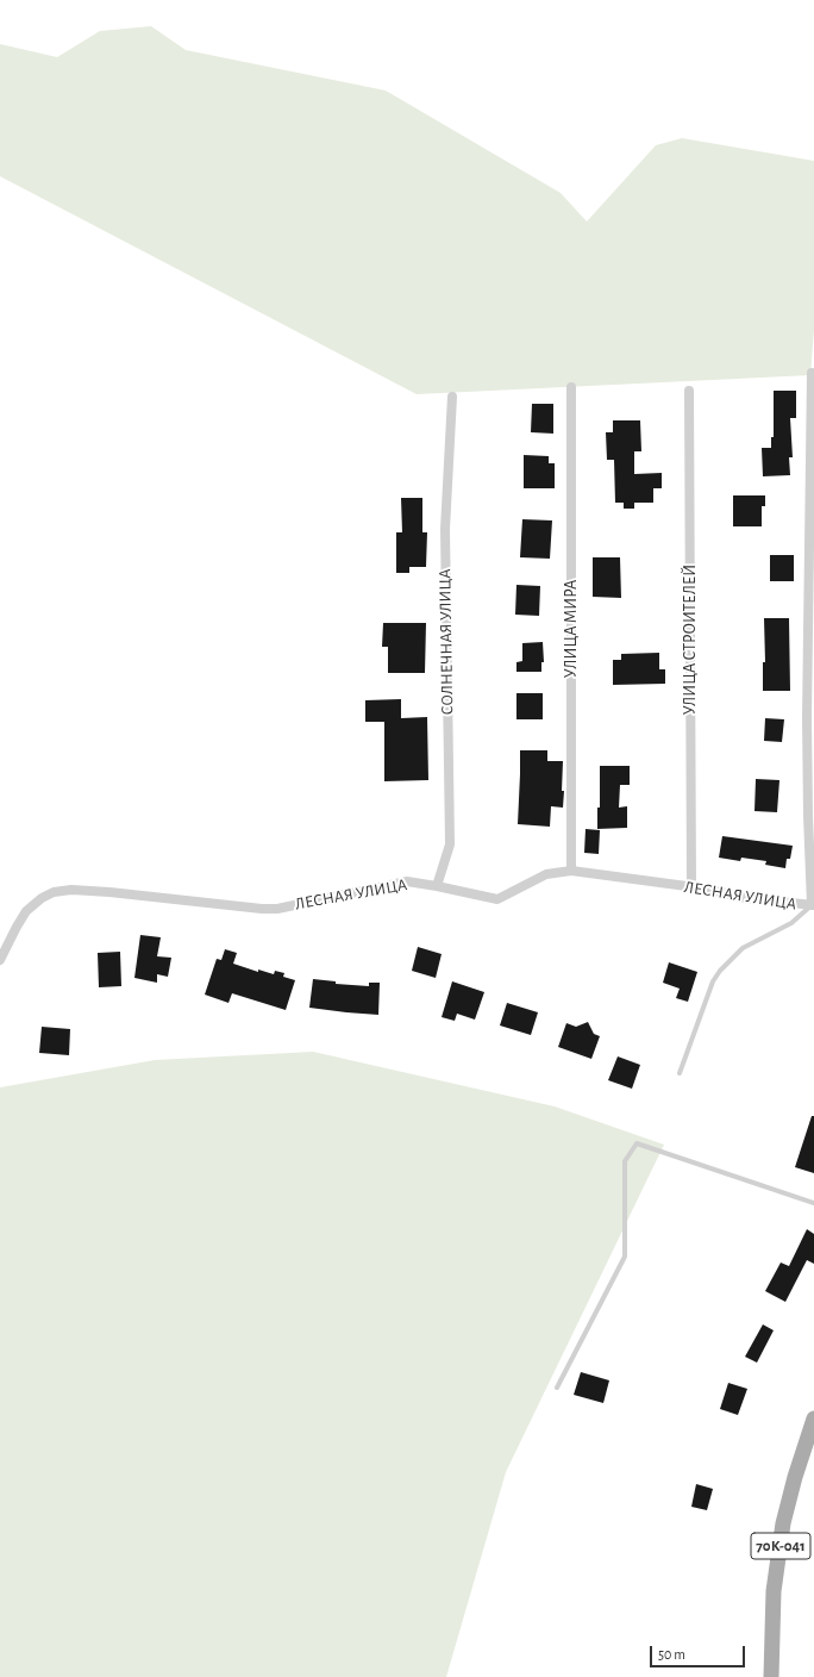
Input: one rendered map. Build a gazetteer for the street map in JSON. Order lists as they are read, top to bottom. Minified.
{"streets":{"main road":["70К-041"],"street":["УЛИЦА МИРА","УЛИЦА СТРОИТЕЛЕЙ","СОЛНЕЧНАЯ УЛИЦА","ЛЕСНАЯ УЛИЦА"]},"crossings":[["УЛИЦА МИРА","ЛЕСНАЯ УЛИЦА"],["УЛИЦА СТРОИТЕЛЕЙ","ЛЕСНАЯ УЛИЦА"],["СОЛНЕЧНАЯ УЛИЦА","ЛЕСНАЯ УЛИЦА"]],"scale_bar":"50 m"}
